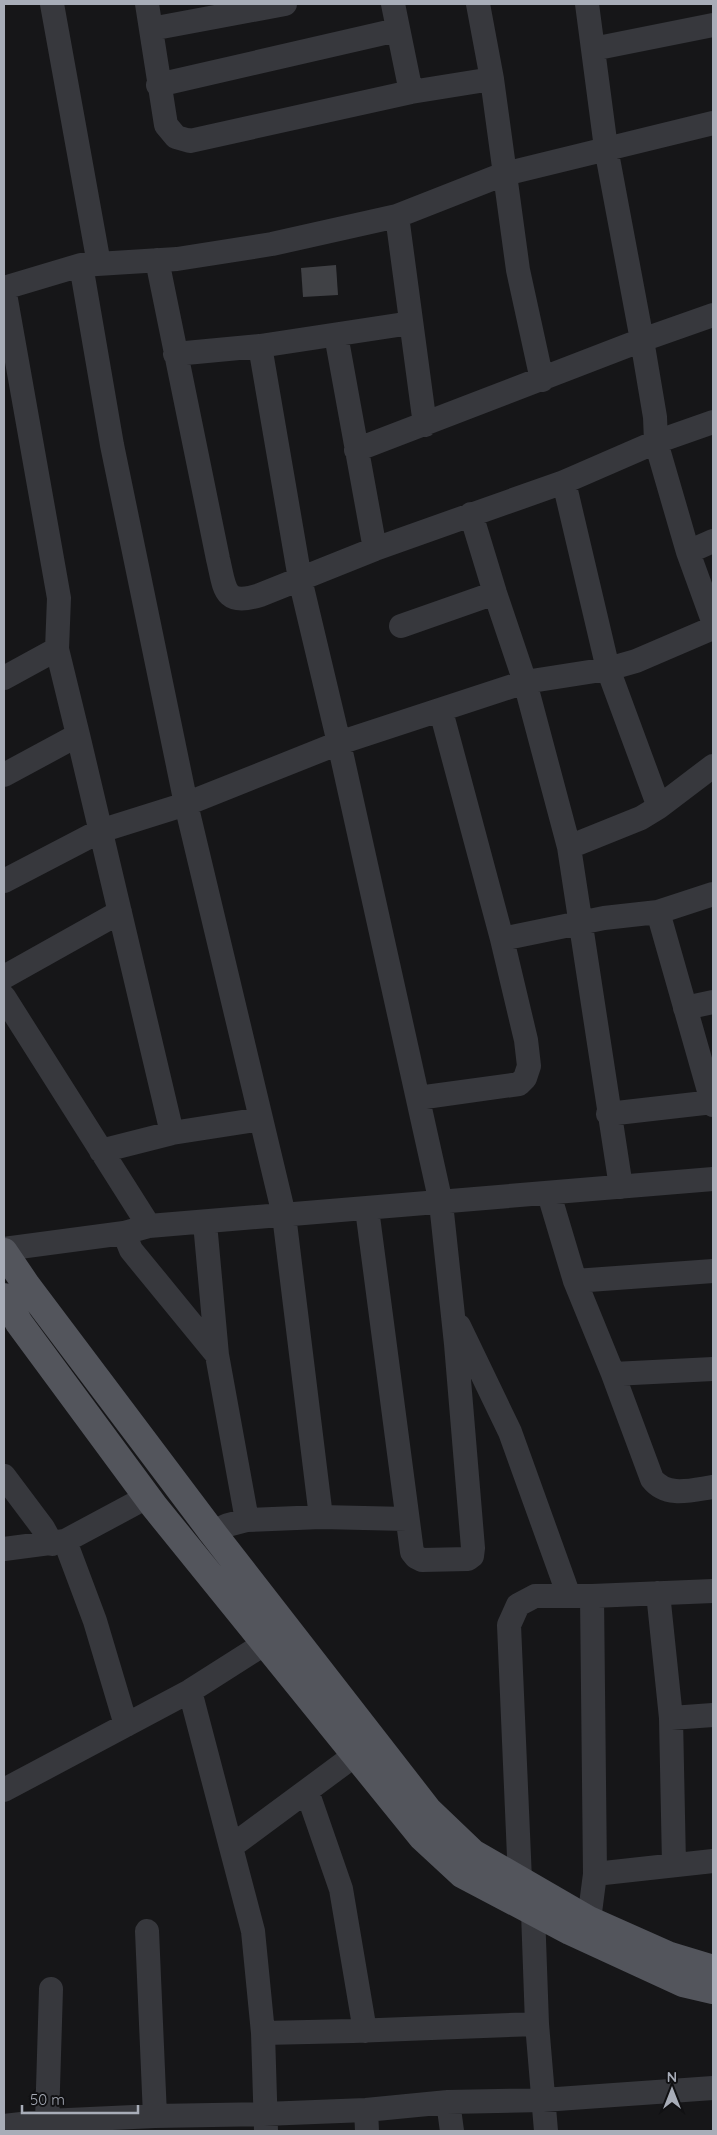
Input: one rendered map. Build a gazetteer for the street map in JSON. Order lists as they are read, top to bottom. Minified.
{"scale_bar":"50 m","north":"top"}
